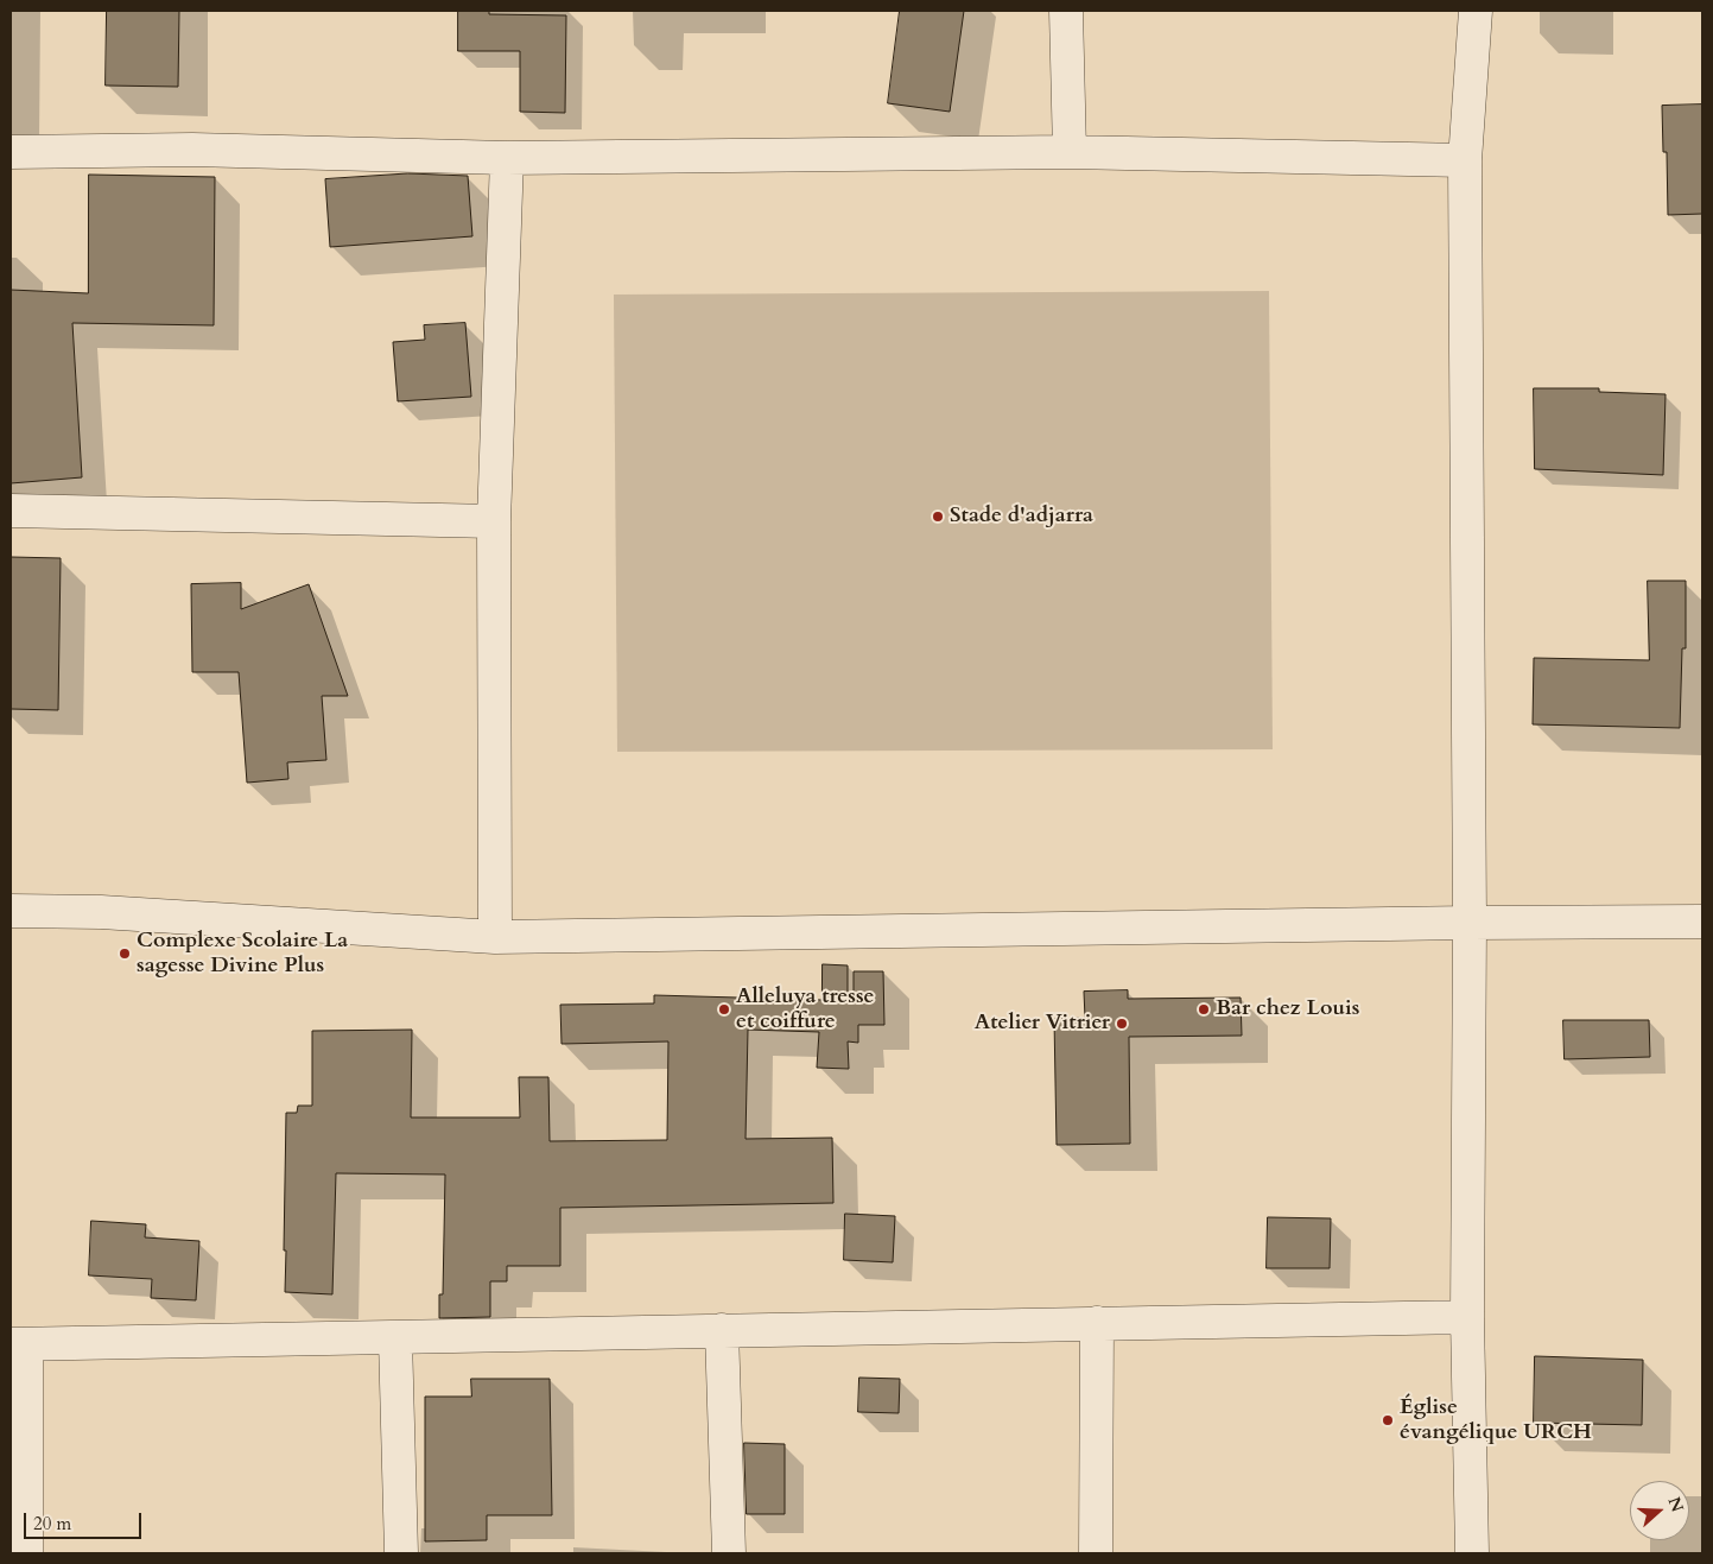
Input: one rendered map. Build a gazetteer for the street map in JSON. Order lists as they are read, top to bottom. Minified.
{"places":["Stade d'adjarra","Complexe Scolaire La sagesse Divine Plus","Alleluya tresse et coiffure","Bar chez Louis","Atelier Vitrier","Église évangélique URCH"],"scale_bar":"20 m","north":"right"}
